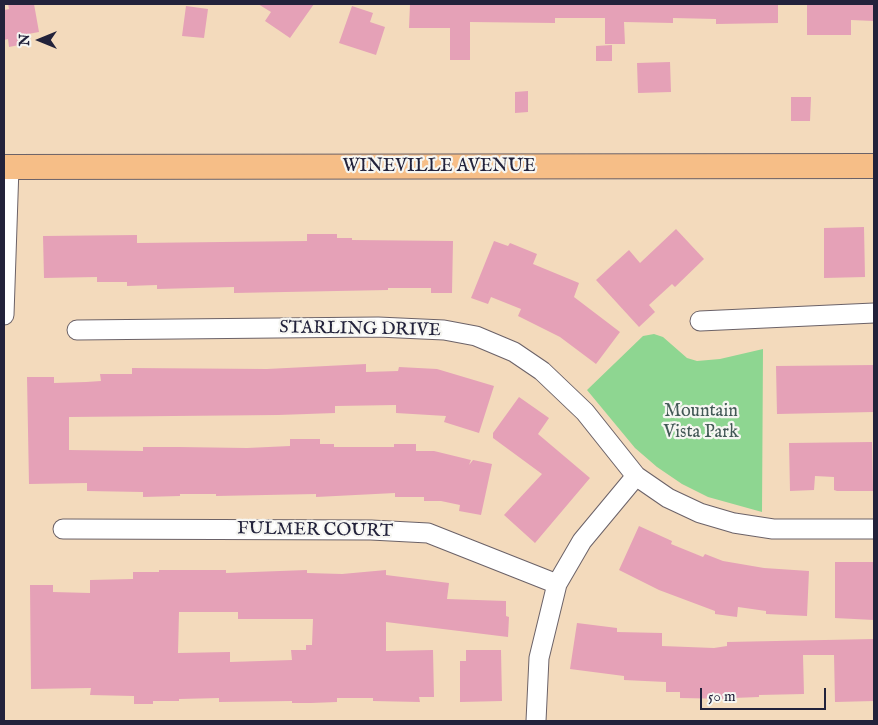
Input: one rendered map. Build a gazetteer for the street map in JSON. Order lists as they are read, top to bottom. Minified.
{"streets":{"main road":["WINEVILLE AVENUE"],"street":["STARLING DRIVE","FULMER COURT"]},"parks":["Mountain Vista Park"],"scale_bar":"50 m","north":"left"}
